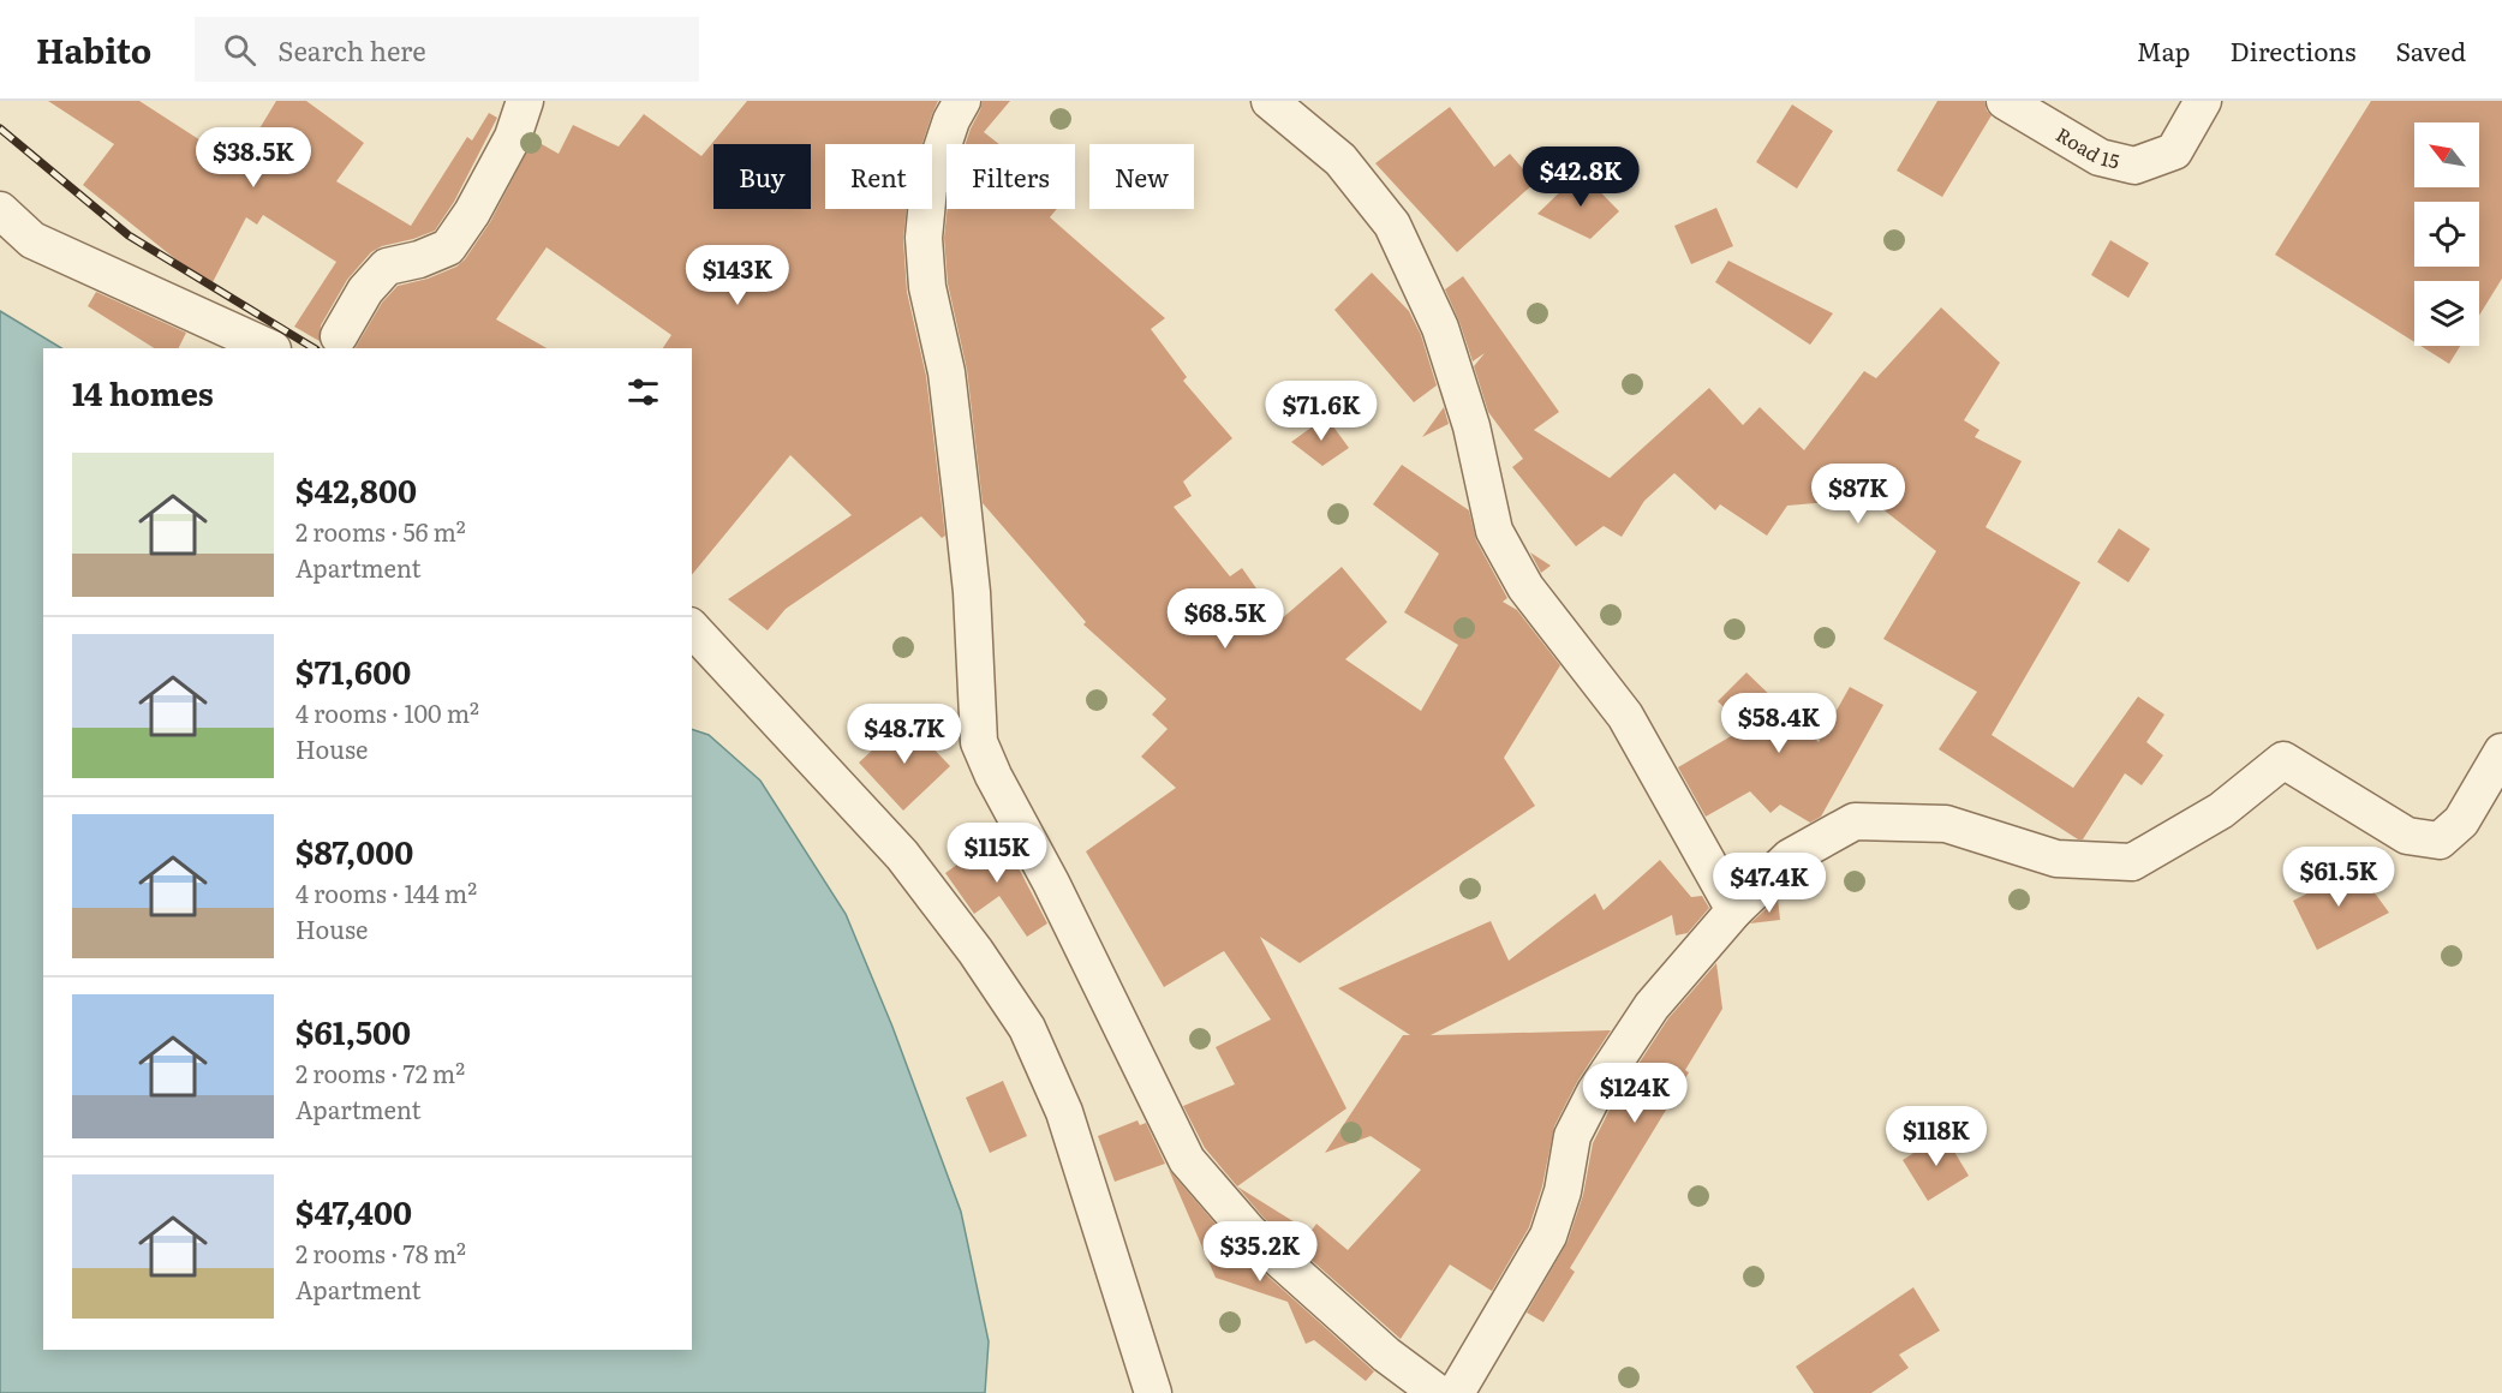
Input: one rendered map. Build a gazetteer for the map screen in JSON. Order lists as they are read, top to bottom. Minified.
{"streets":{"street":["Road 15"]},"north":"top left","page":{"header":"Habito","search":"Search here","nav":["Map","Directions","Saved"],"price":["$38.5K","$42.8K","$143K","$71.6K","$87K","$68.5K","$58.4K","$48.7K","$115K","$61.5K","$47.4K","$124K","$118K","$35.2K"],"chip":["Buy","Rent","Filters","New"],"heading":"14 homes","list":[{"name":"$42,800","note":"2 rooms · 56 m² · Apartment"},{"name":"$71,600","note":"4 rooms · 100 m² · House"},{"name":"$87,000","note":"4 rooms · 144 m² · House"},{"name":"$61,500","note":"2 rooms · 72 m² · Apartment"},{"name":"$47,400","note":"2 rooms · 78 m² · Apartment"}]}}
